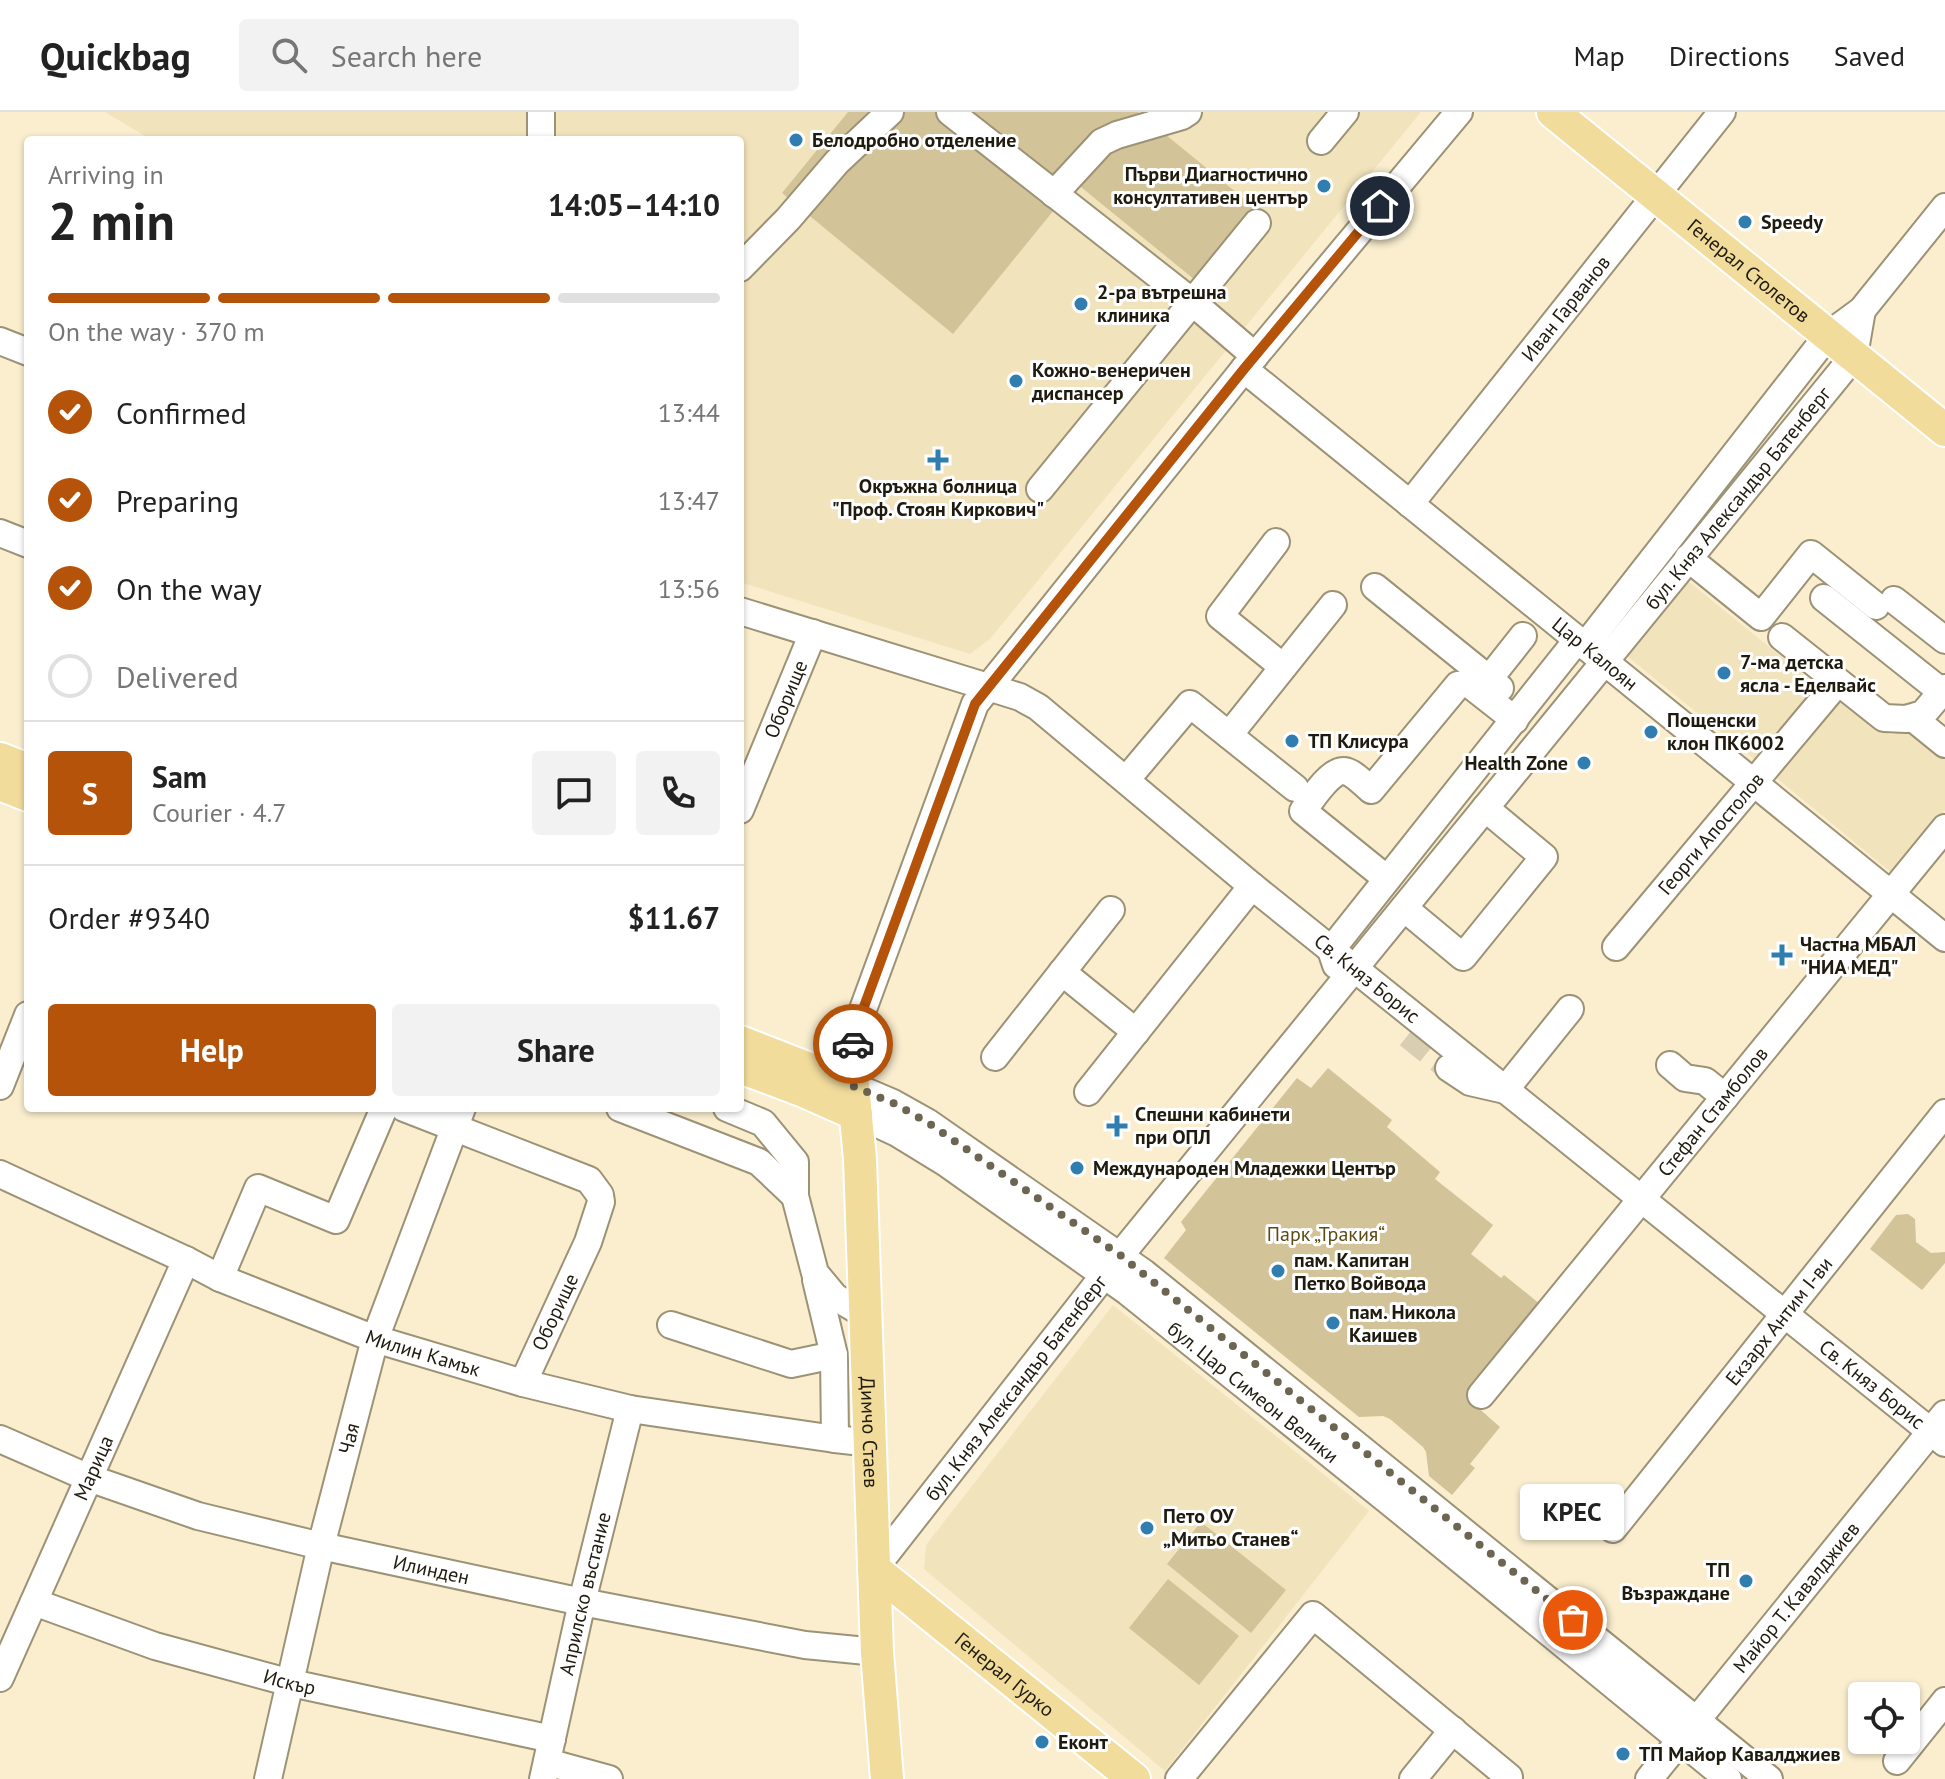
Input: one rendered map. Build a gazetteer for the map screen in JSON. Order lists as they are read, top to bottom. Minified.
{"streets":{"main road":["Генерал Столетов","бул. Цар Симеон Велики","Димчо Стаев","Генерал Гурко"],"street":["Иван Гарванов","бул. Княз Александър Батенберг","Цар Калоян","Оборище","Георги Апостолов","Св. Княз Борис","Стефан Стамболов","Екзарх Антим I-ви","Милин Камък","Чая","Марица","Илинден","Априлско въстание","Майор Т. Кавалджиев","Искър"]},"crossings":[["Генерал Столетов","Иван Гарванов"],["Генерал Столетов","бул. Княз Александър Батенберг"],["Иван Гарванов","Цар Калоян"],["бул. Княз Александър Батенберг","Цар Калоян"],["бул. Княз Александър Батенберг","Св. Княз Борис"],["бул. Княз Александър Батенберг","бул. Цар Симеон Велики"],["бул. Княз Александър Батенберг","Димчо Стаев"],["бул. Княз Александър Батенберг","Генерал Гурко"],["Цар Калоян","Георги Апостолов"],["Цар Калоян","Стефан Стамболов"],["Оборище","Св. Княз Борис"],["Оборище","Милин Камък"],["Оборище","Чая"],["Св. Княз Борис","Стефан Стамболов"],["Св. Княз Борис","Екзарх Антим I-ви"],["Св. Княз Борис","Майор Т. Кавалджиев"],["Милин Камък","Димчо Стаев"],["Милин Камък","Чая"],["Милин Камък","Марица"],["Милин Камък","Априлско въстание"],["бул. Цар Симеон Велики","Димчо Стаев"],["бул. Цар Симеон Велики","Майор Т. Кавалджиев"],["Димчо Стаев","Илинден"],["Димчо Стаев","Генерал Гурко"],["Чая","Илинден"],["Чая","Искър"],["Марица","Илинден"],["Марица","Искър"],["Илинден","Априлско въстание"],["Априлско въстание","Искър"]],"parks":["Парк „Тракия“"],"places":{"other":["Белодробно отделение","Първи Диагностично консултативен център","Speedy","2-ра вътрешна клиника","Кожно-венеричен диспансер","7-ма детска ясла - Еделвайс","Пощенски клон ПК6002","ТП Клисура","Health Zone","Международен Младежки Център","пам. Капитан Петко Войвода","пам. Никола Каишев","Пето ОУ „Митьо Станев“","ТП Възраждане","КРЕС","Еконт","ТП Майор Кавалджиев"],"health":["Окръжна болница \"Проф. Стоян Киркович\"","Частна МБАЛ \"НИА МЕД\"","Спешни кабинети при ОПЛ"]},"page":{"header":"Quickbag","search":"Search here","nav":["Map","Directions","Saved"],"heading":["2 min","Arriving in","14:05–14:10"],"panel":["Sam","Courier · 4.7","Order #9340","$11.67"],"bar":"On the way · 370 m","list":[["Confirmed","13:44"],["Preparing","13:47"],["On the way","13:56"],"Delivered"],"round":"S","buttons":["Help","Share"],"bubble":"КРЕС"}}
